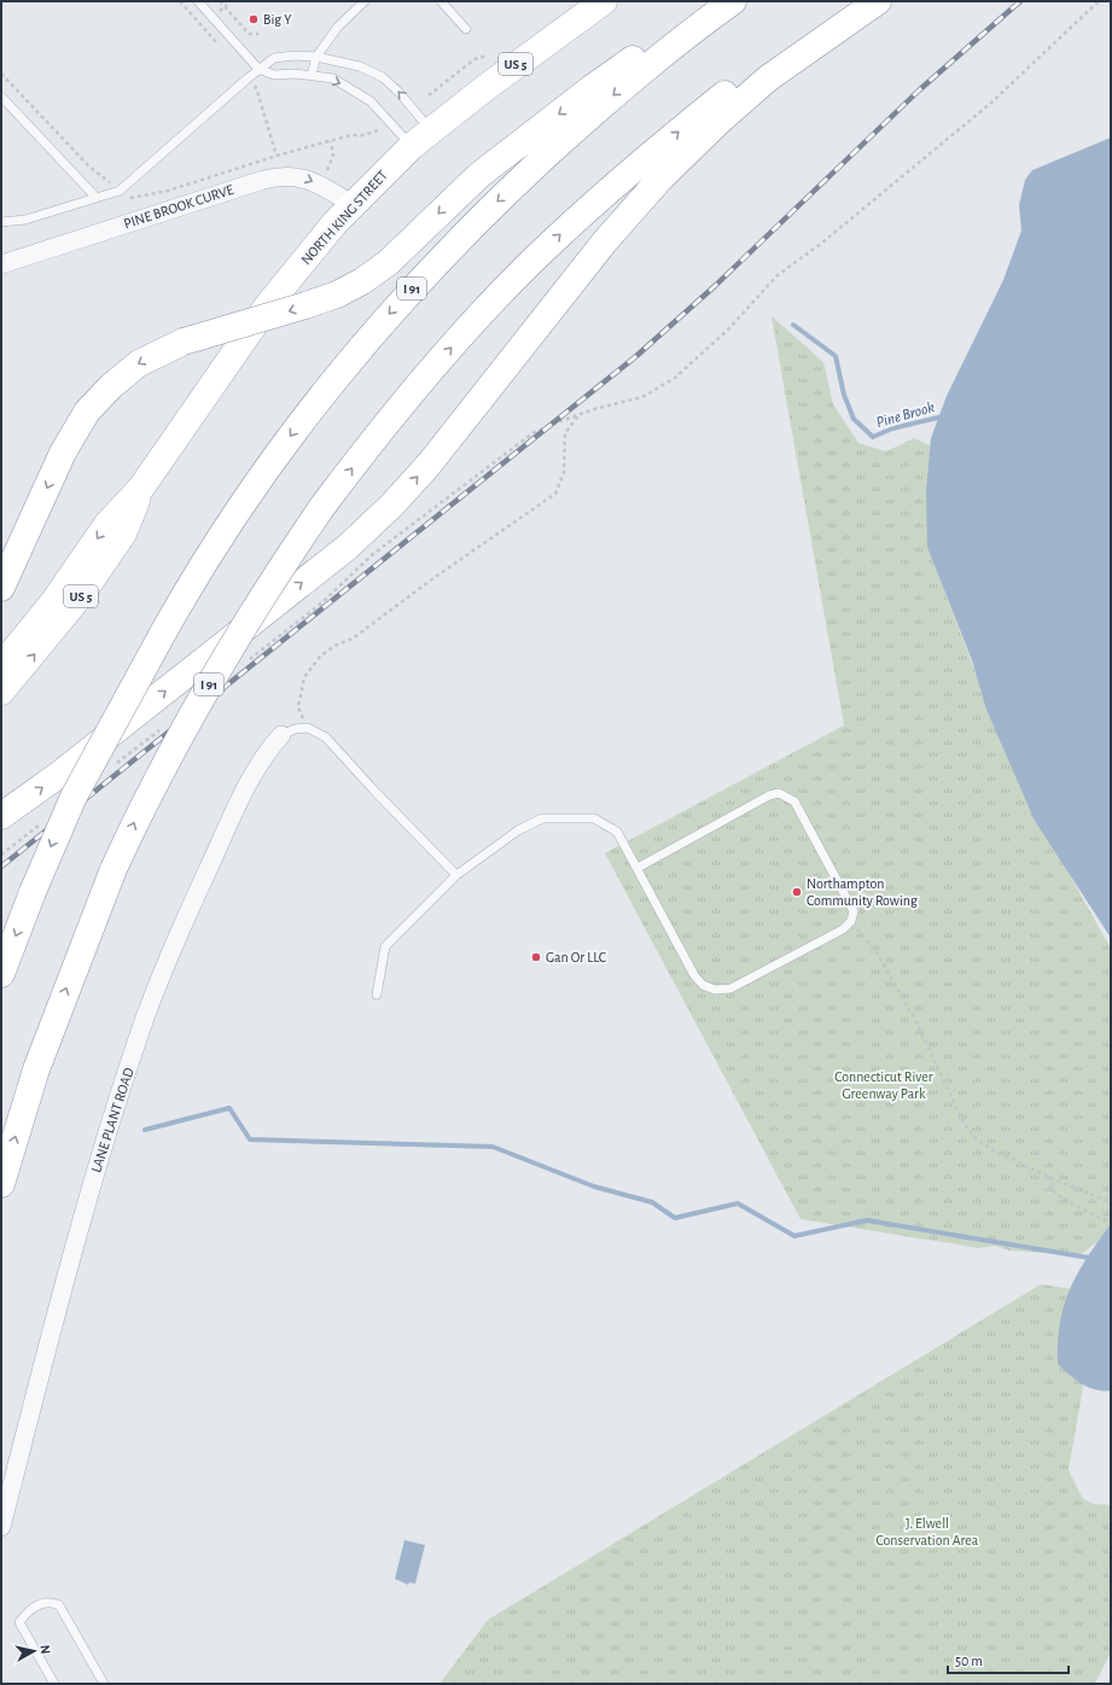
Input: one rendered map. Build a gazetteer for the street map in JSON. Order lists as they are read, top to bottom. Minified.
{"streets":{"main road":["US 5","NORTH KING STREET","I 91"],"street":["PINE BROOK CURVE","LANE PLANT ROAD"]},"crossings":[["PINE BROOK CURVE","NORTH KING STREET"]],"one_way":["PINE BROOK CURVE"],"water":["Pine Brook"],"parks":["Connecticut River Greenway Park","J. Elwell Conservation Area"],"places":["Big Y","Northampton Community Rowing","Gan Or LLC"],"scale_bar":"50 m","north":"right"}
